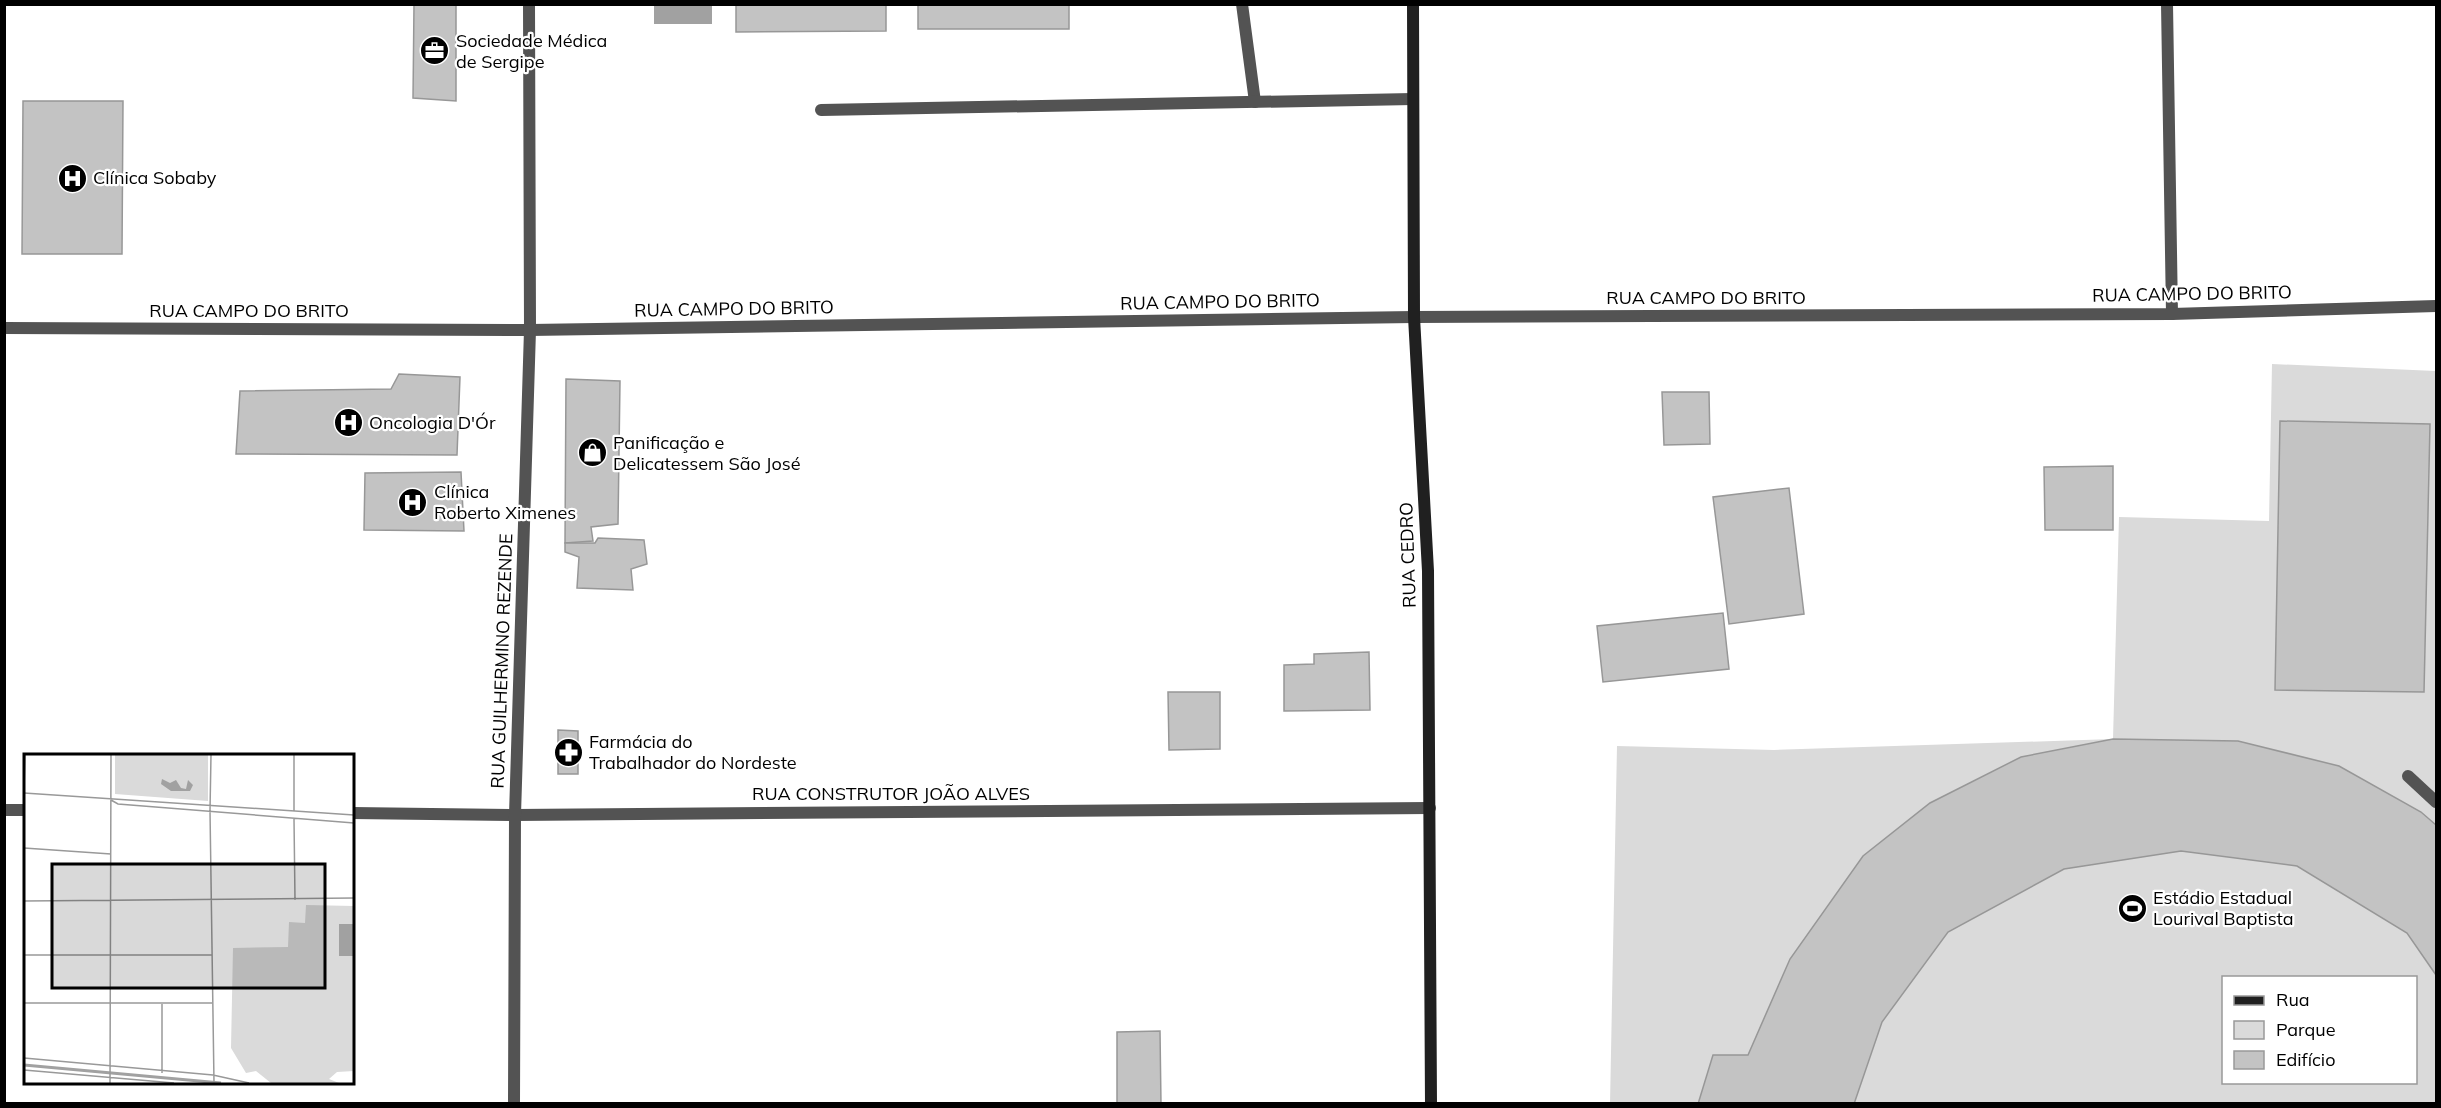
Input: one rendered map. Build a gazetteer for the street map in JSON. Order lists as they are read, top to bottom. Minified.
{"streets":{"street":["RUA CAMPO DO BRITO","RUA CEDRO","RUA GUILHERMINO REZENDE","RUA CONSTRUTOR JOÃO ALVES"]},"crossings":[["RUA CAMPO DO BRITO","RUA CEDRO"],["RUA CAMPO DO BRITO","RUA GUILHERMINO REZENDE"],["RUA CEDRO","RUA CONSTRUTOR JOÃO ALVES"],["RUA GUILHERMINO REZENDE","RUA CONSTRUTOR JOÃO ALVES"]],"places":{"office":["Sociedade Médica de Sergipe"],"hospital":["Clínica Sobaby","Oncologia D'Ór","Clínica Roberto Ximenes"],"shop":["Panificação e Delicatessem São José"],"pharmacy":["Farmácia do Trabalhador do Nordeste"],"sports":["Estádio Estadual Lourival Baptista"]},"legend":["Rua","Parque","Edifício"]}
